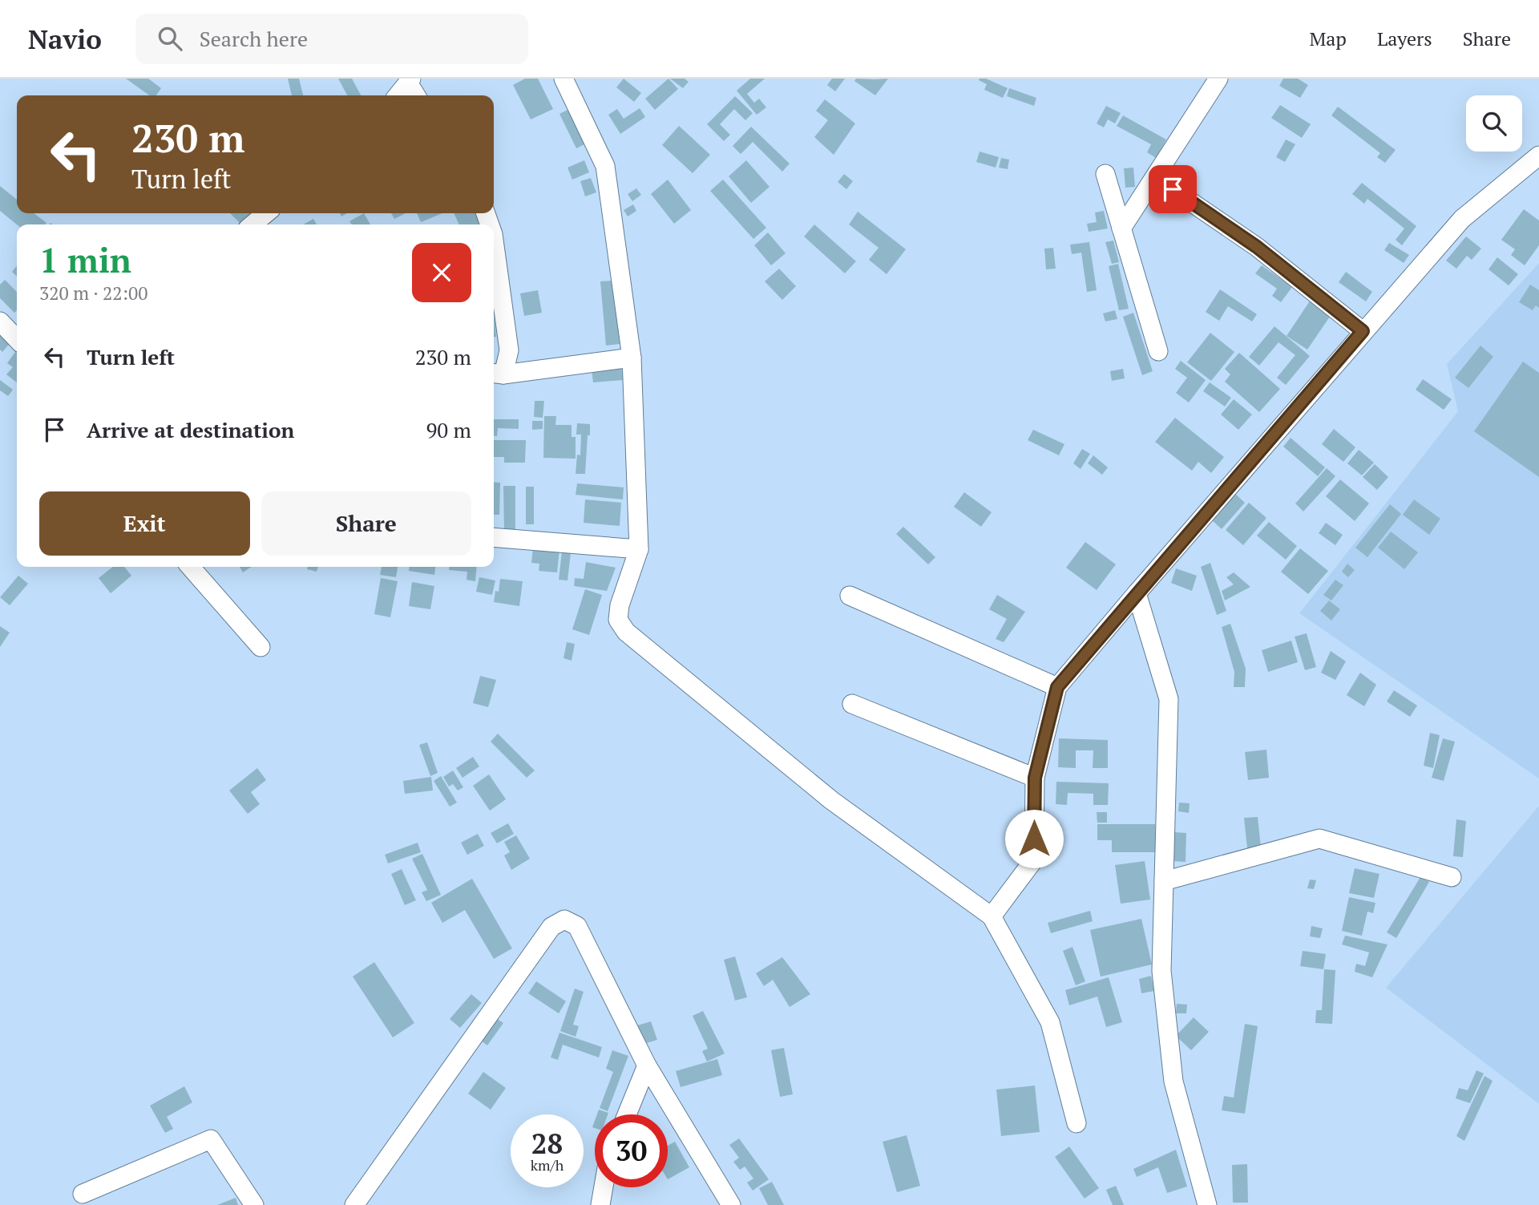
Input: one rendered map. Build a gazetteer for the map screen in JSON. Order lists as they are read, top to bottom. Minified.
{"page":{"header":"Navio","search":"Search here","nav":["Map","Layers","Share"],"turn":["230 m","Turn left"],"heading":["1 min","320 m · 22:00"],"list":[{"name":"Turn left","value":"230 m"},{"name":"Arrive at destination","value":"90 m"}],"buttons":["Exit","Share"],"speed":"28 km/h","limit":"30"}}
